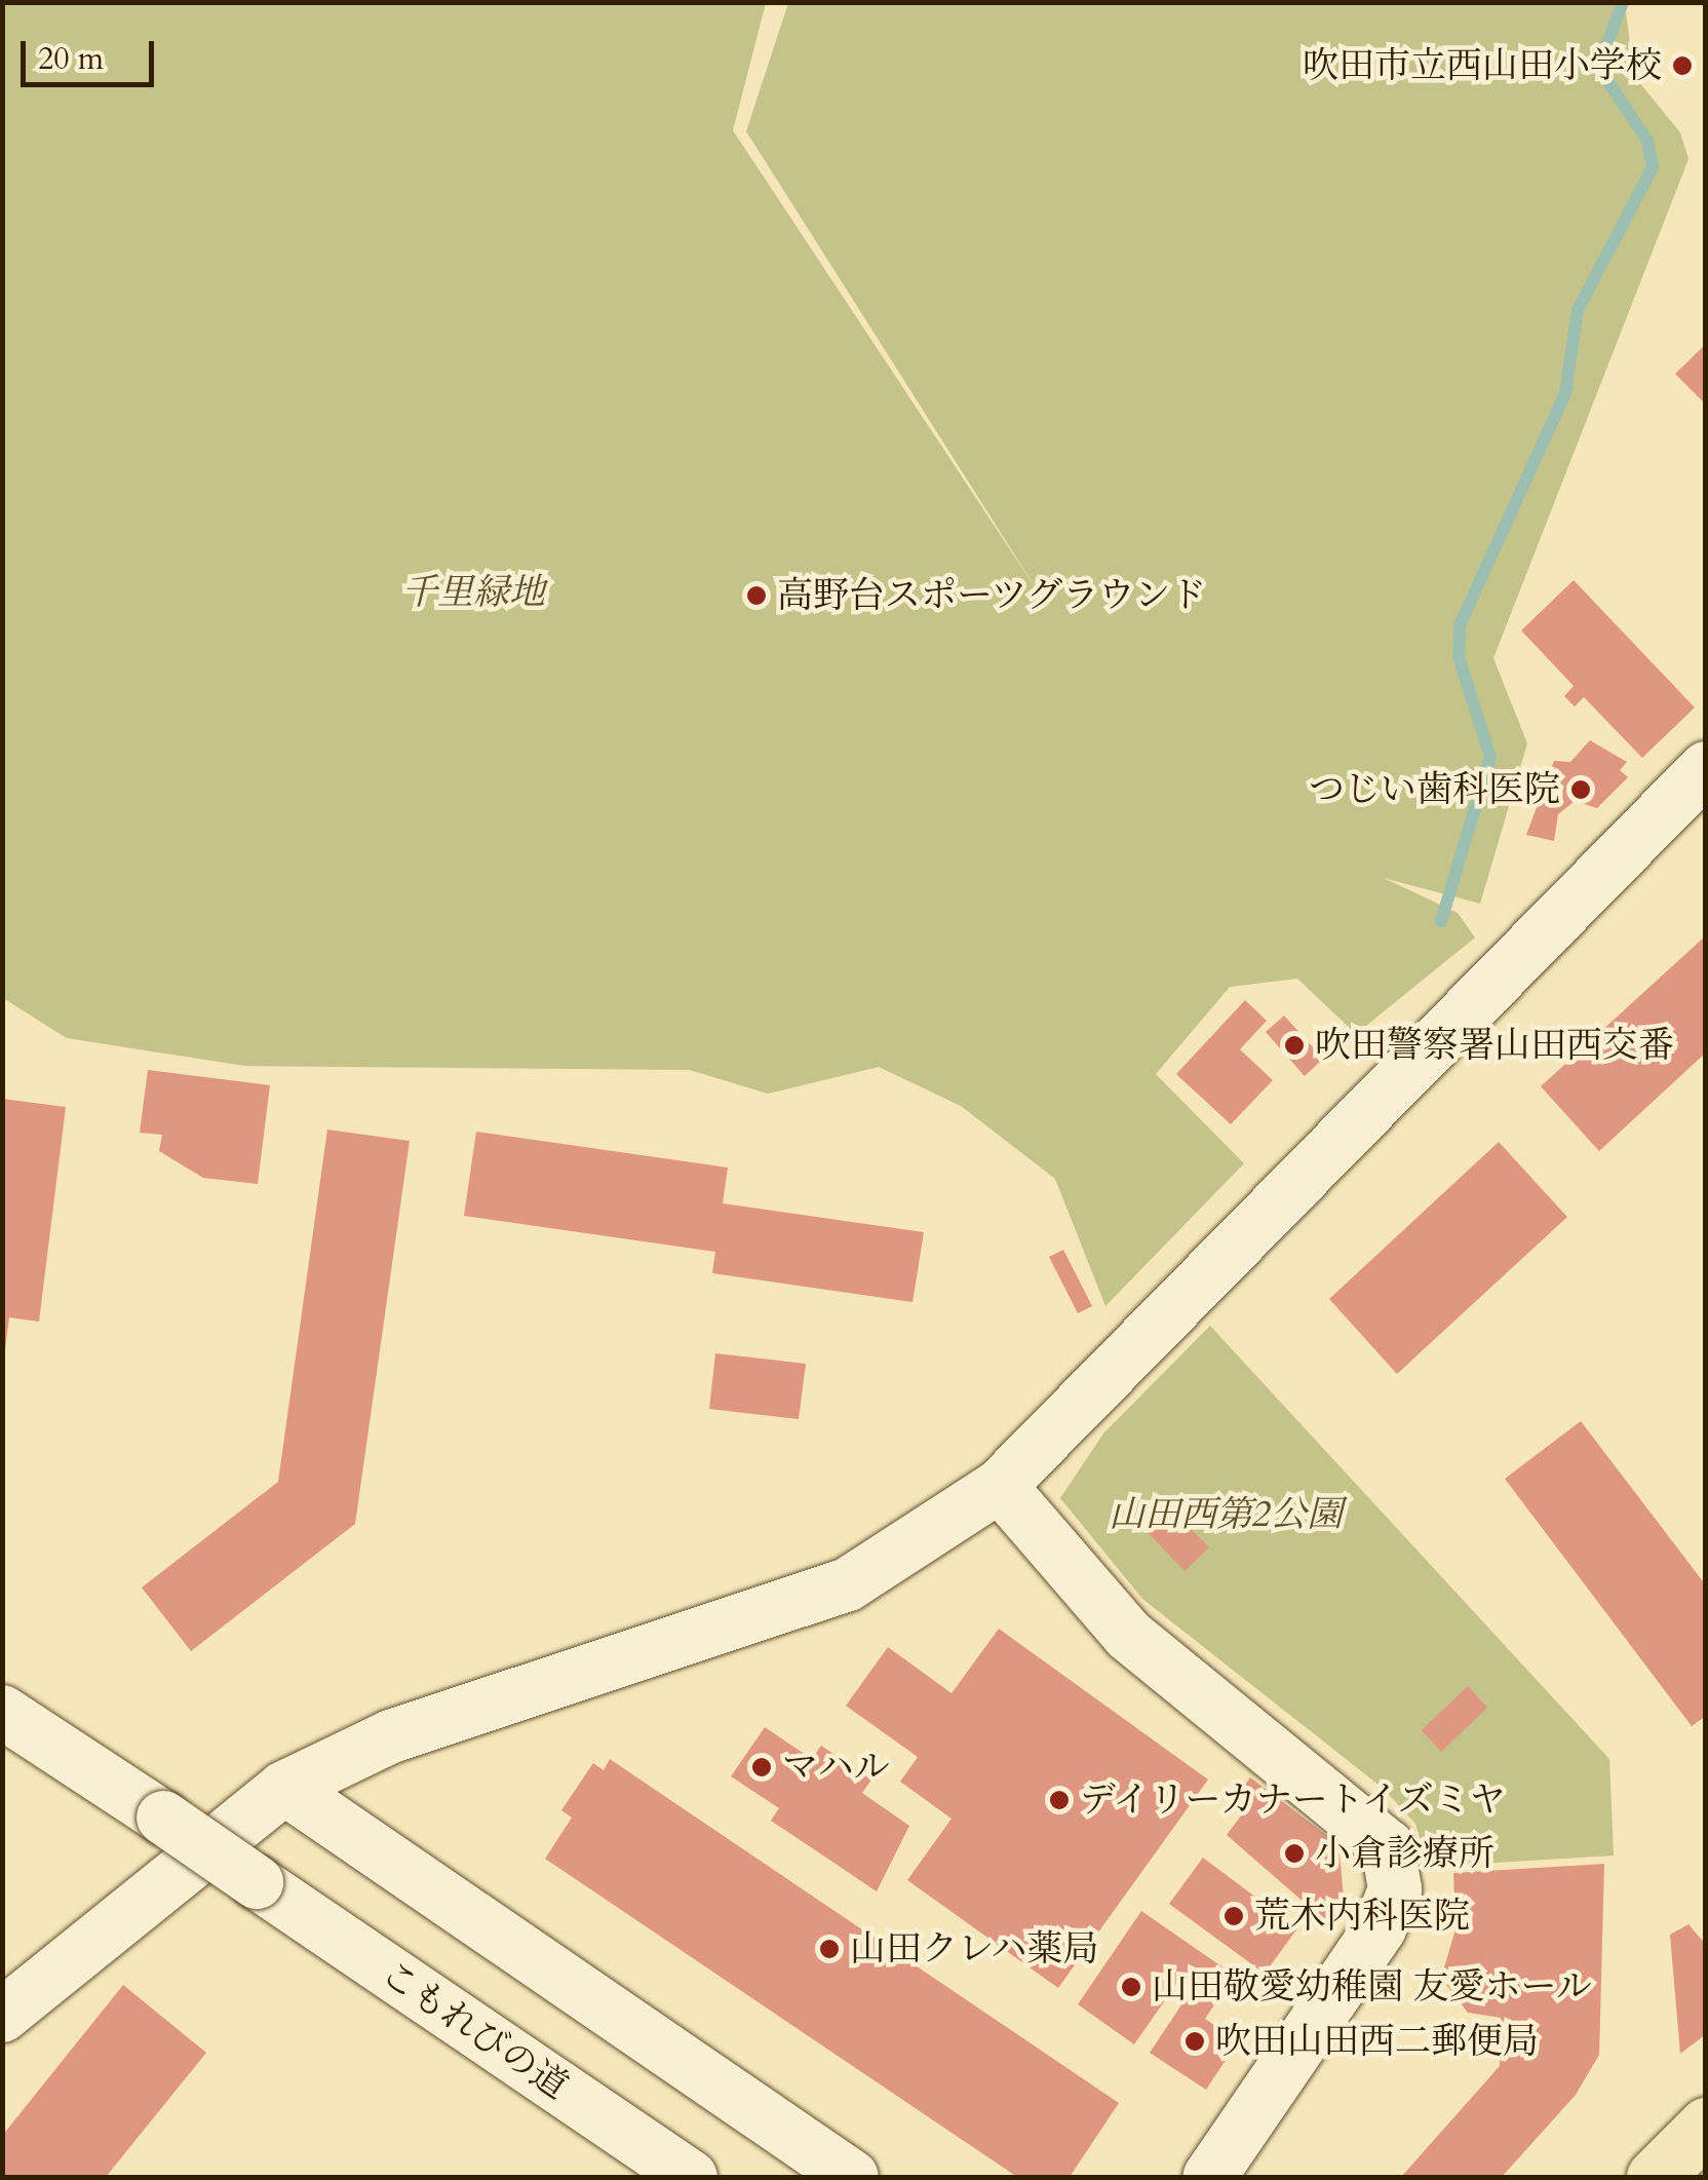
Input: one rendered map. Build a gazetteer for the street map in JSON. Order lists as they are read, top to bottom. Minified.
{"streets":{"street":["こもれびの道"]},"parks":["千里緑地","山田西第2公園"],"places":["吹田市立西山田小学校","高野台スポーツグラウンド","つじい歯科医院","吹田警察署山田西交番","マハル","デイリーカナートイズミヤ","小倉診療所","荒木内科医院","山田クレハ薬局","山田敬愛幼稚園 友愛ホール","吹田山田西二郵便局"],"scale_bar":"20 m"}
